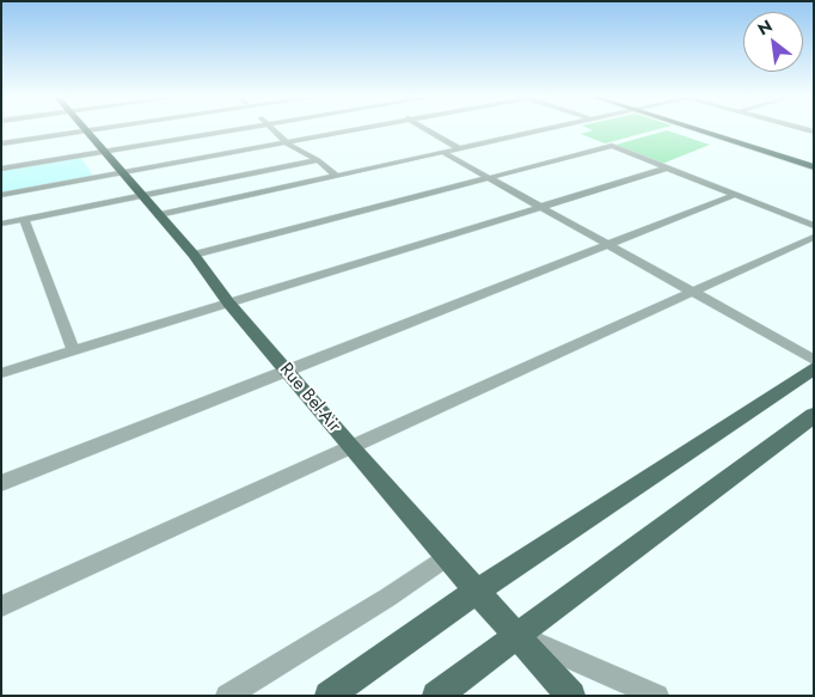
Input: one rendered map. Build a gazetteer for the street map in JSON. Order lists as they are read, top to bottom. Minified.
{"streets":{"main road":["Rue Bel-Air"]},"north":"top left"}
